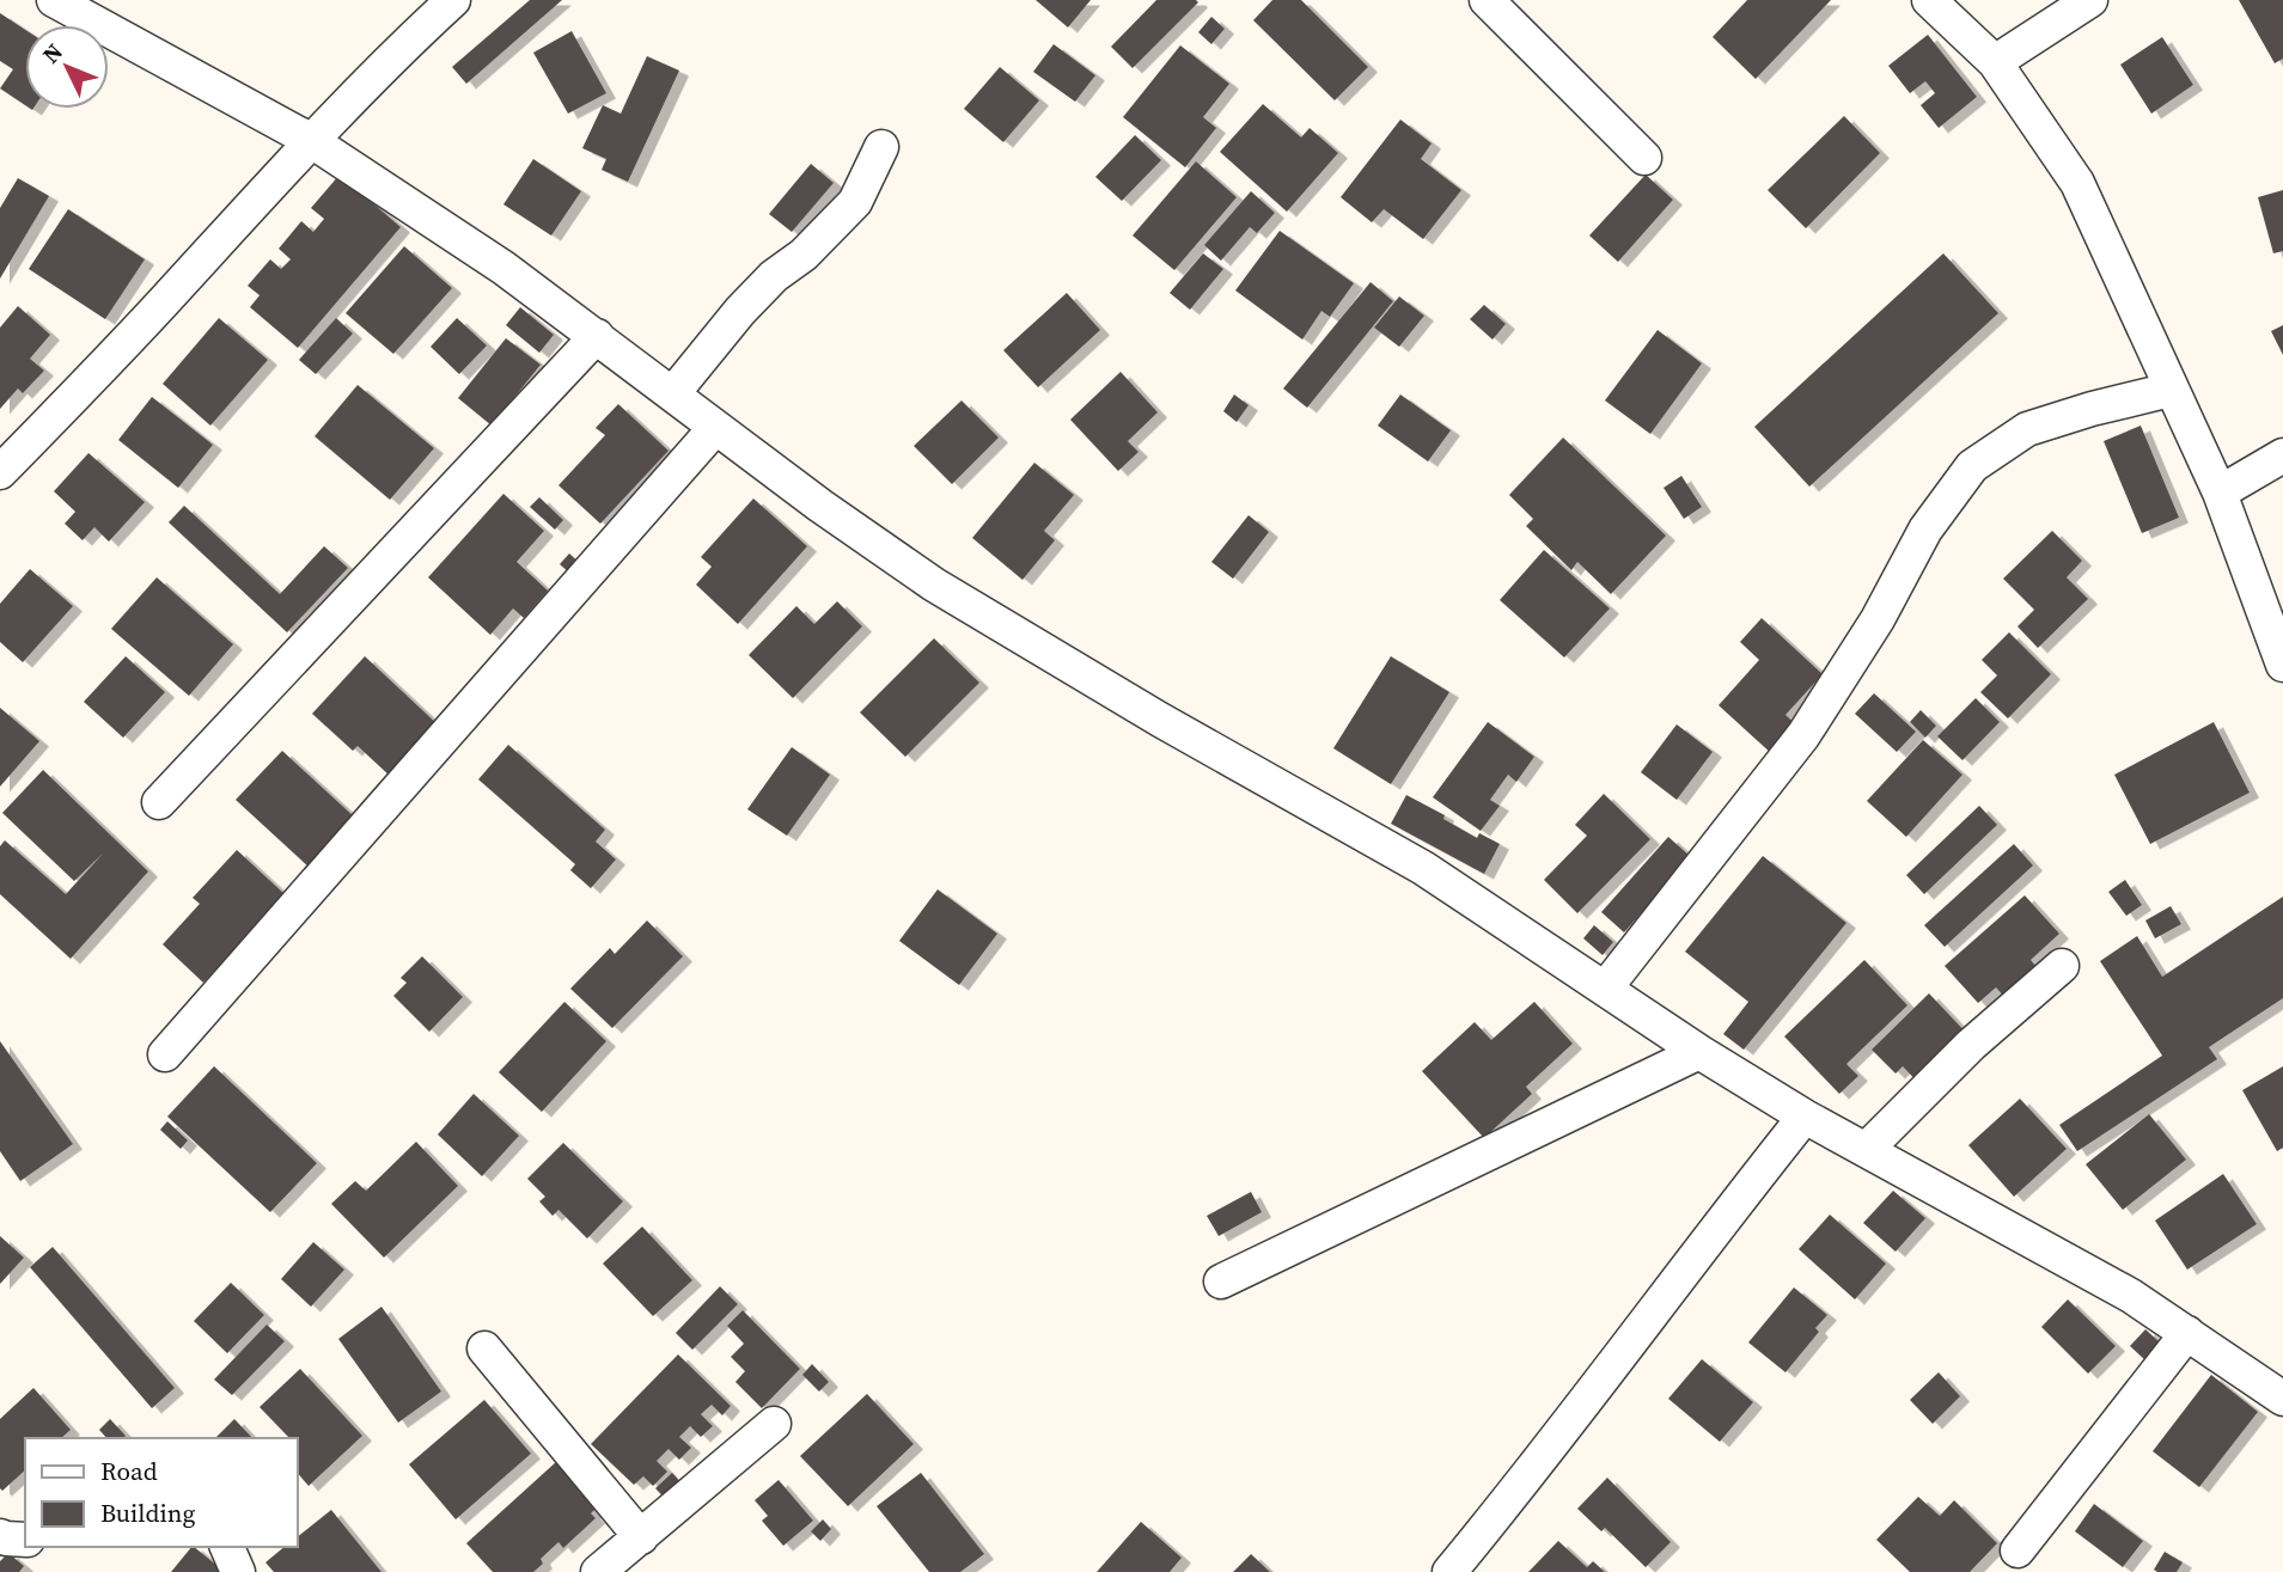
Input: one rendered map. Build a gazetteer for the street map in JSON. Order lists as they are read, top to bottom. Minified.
{"legend":["Road","Building"],"north":"top left"}
